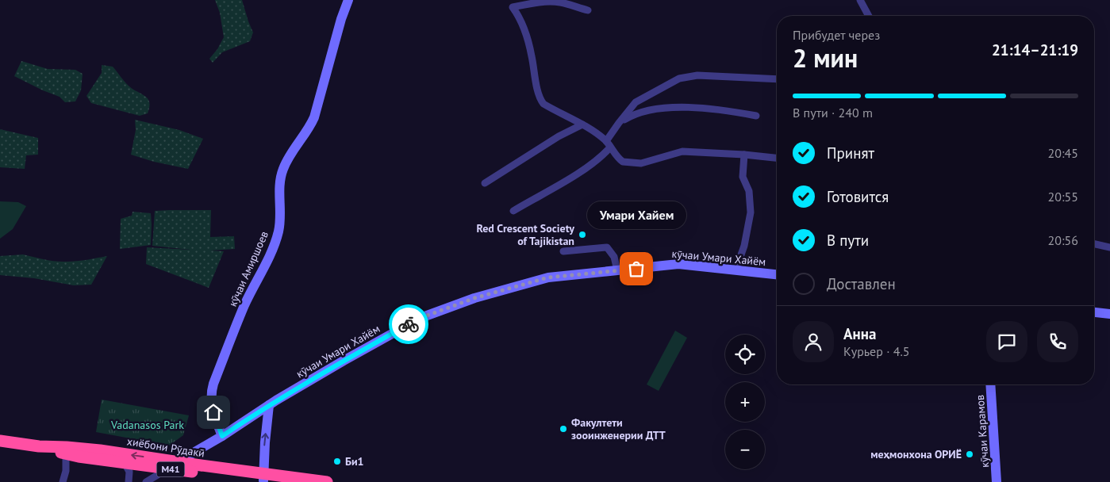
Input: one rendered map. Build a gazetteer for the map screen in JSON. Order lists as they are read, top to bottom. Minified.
{"streets":{"highway":["хиёбони Рӯдакӣ","M41"],"street":["кӯчаи Умари Хайём","кӯчаи Амиршоев","кӯчаи Карамов"]},"crossings":[["кӯчаи Умари Хайём","кӯчаи Амиршоев"],["кӯчаи Умари Хайём","хиёбони Рӯдакӣ"],["кӯчаи Умари Хайём","M41"],["хиёбони Рӯдакӣ","M41"]],"parks":["Vadanasos Park"],"places":["Red Crescent Society of Tajikistan","Умари Хайем","Факултети зооинженерии ДТТ","меҳмонхона ОРИЁ","Би1"],"page":{"heading":["2 мин","Прибудет через","21:14–21:19"],"panel":["Анна","Курьер · 4.5"],"bar":"В пути · 240 m","list":[["Принят","20:45"],["Готовится","20:55"],["В пути","20:56"],"Доставлен"],"bubble":"Умари Хайем","map_buttons":["+","−"]}}
